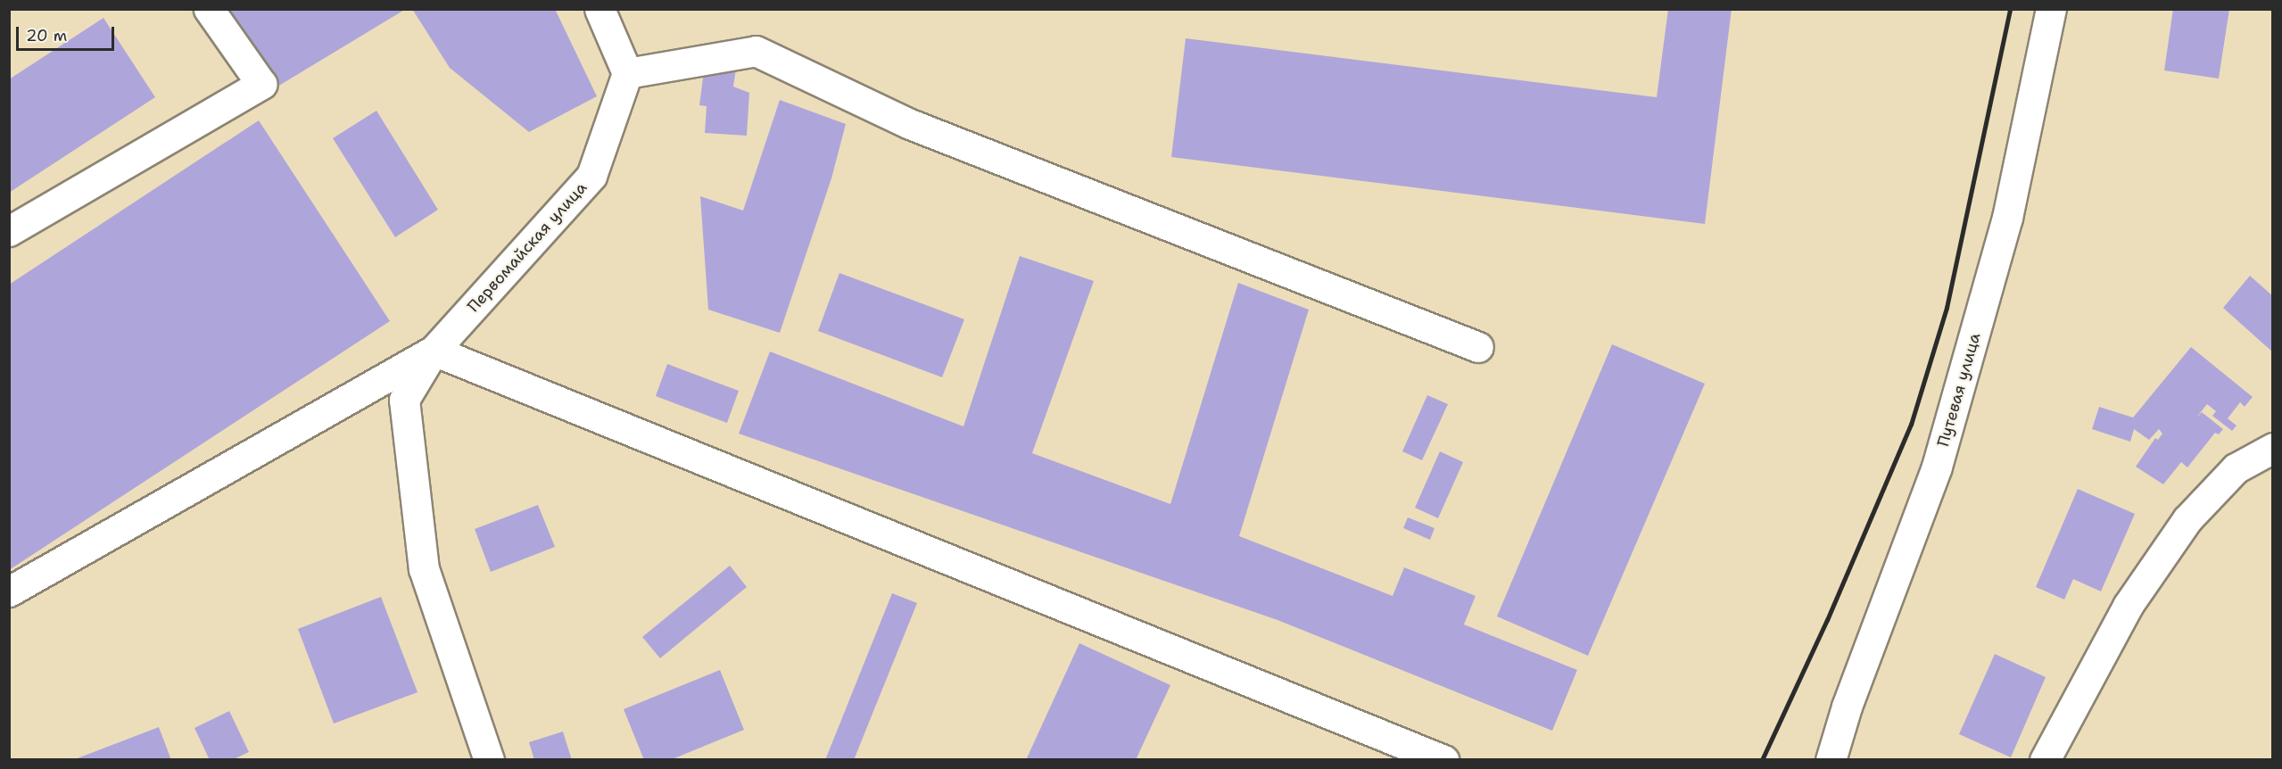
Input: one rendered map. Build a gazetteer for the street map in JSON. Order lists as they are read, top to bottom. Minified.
{"streets":{"street":["Первомайская улица","Путевая улица"]},"scale_bar":"20 m"}
